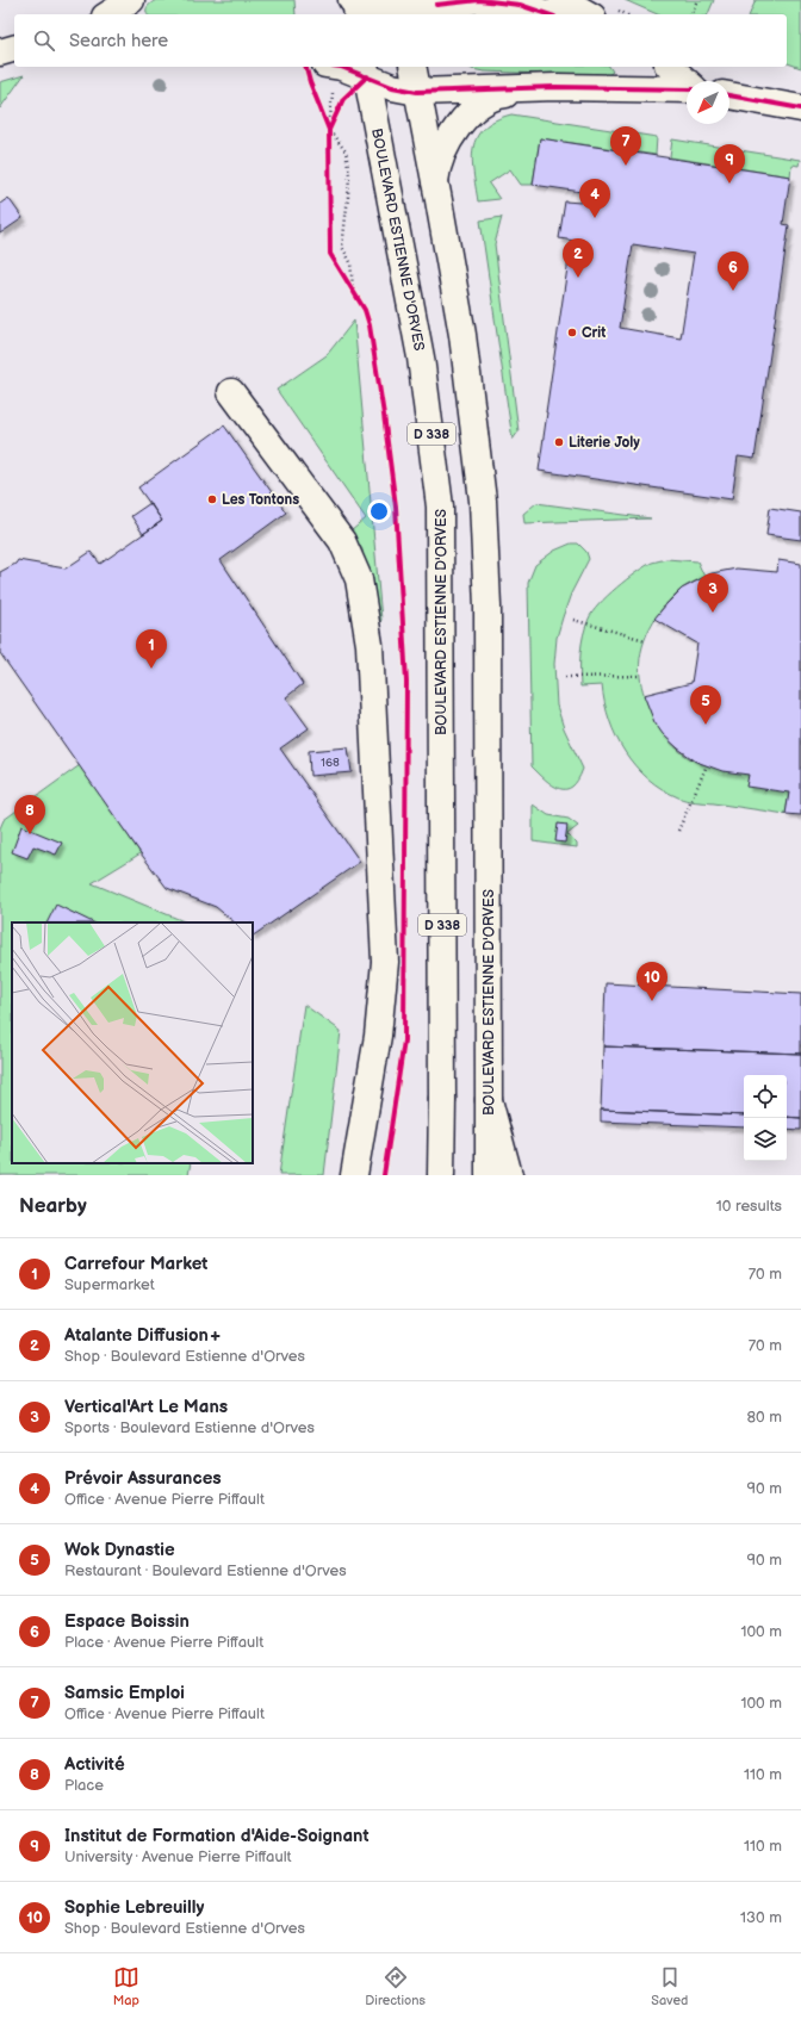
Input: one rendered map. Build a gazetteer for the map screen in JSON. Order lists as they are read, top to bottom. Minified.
{"streets":{"main road":["BOULEVARD ESTIENNE D'ORVES","D 338"]},"places":["Crit","Literie Joly","Les Tontons"],"house_numbers":["168"],"north":"bottom left","page":{"search":"Search here","pins":["7","9","4","2","6","3","1","5","8","10"],"heading":["Nearby","10 results"],"list":[{"mark":"1","name":"Carrefour Market","note":"Supermarket","value":"70 m"},{"mark":"2","name":"Atalante Diffusion+","note":"Shop · Boulevard Estienne d'Orves","value":"70 m"},{"mark":"3","name":"Vertical'Art Le Mans","note":"Sports · Boulevard Estienne d'Orves","value":"80 m"},{"mark":"4","name":"Prévoir Assurances","note":"Office · Avenue Pierre Piffault","value":"90 m"},{"mark":"5","name":"Wok Dynastie","note":"Restaurant · Boulevard Estienne d'Orves","value":"90 m"},{"mark":"6","name":"Espace Boissin","note":"Place · Avenue Pierre Piffault","value":"100 m"},{"mark":"7","name":"Samsic Emploi","note":"Office · Avenue Pierre Piffault","value":"100 m"},{"mark":"8","name":"Activité","note":"Place","value":"110 m"},{"mark":"9","name":"Institut de Formation d'Aide-Soignant","note":"University · Avenue Pierre Piffault","value":"110 m"},{"mark":"10","name":"Sophie Lebreuilly","note":"Shop · Boulevard Estienne d'Orves","value":"130 m"}],"nav":["Map","Directions","Saved"]}}
